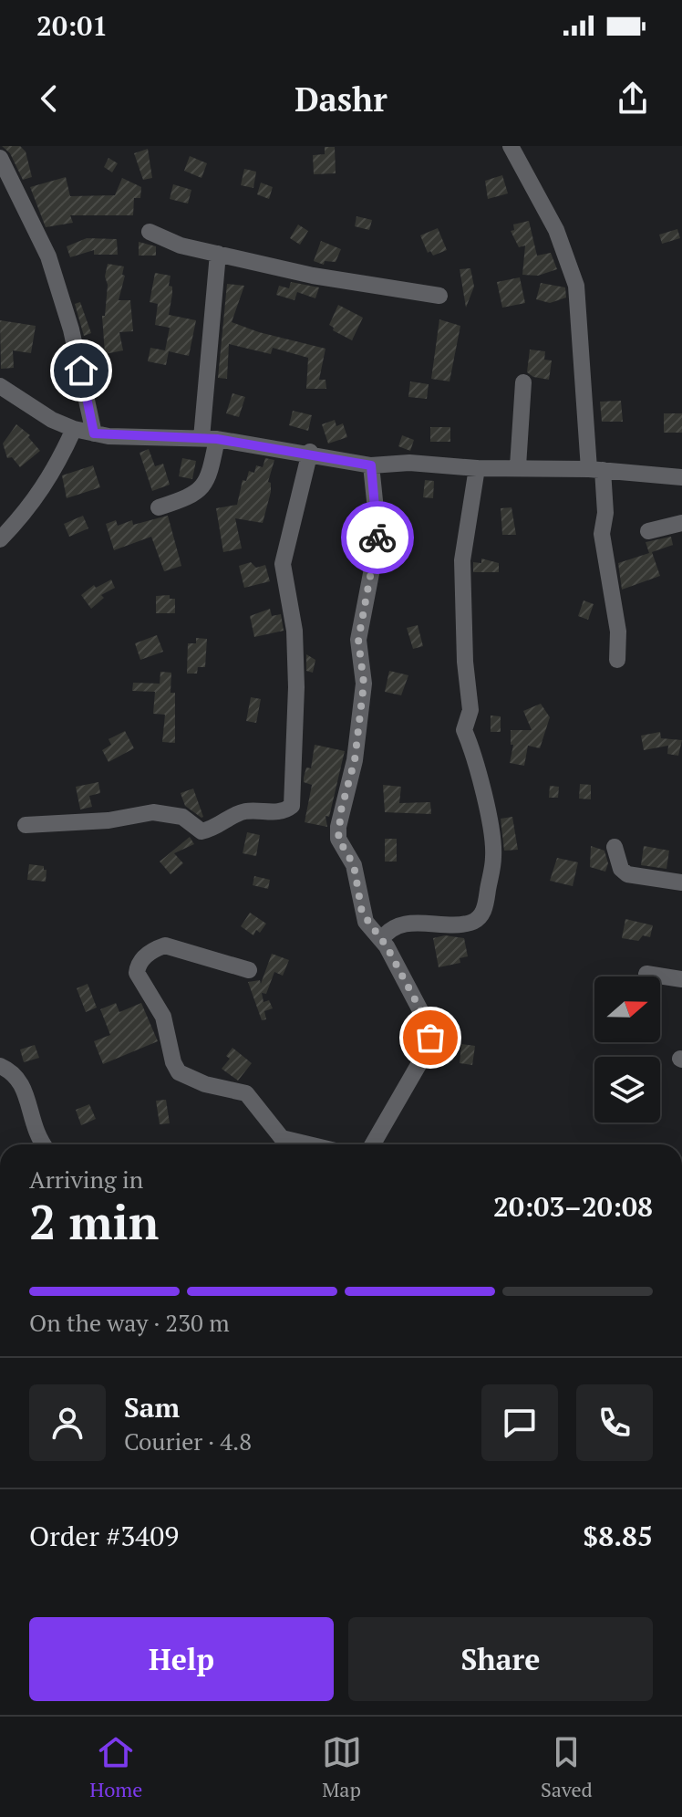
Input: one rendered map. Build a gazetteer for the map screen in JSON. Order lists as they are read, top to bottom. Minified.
{"north":"right","page":{"status":"20:01","header":"Dashr","heading":["2 min","Arriving in","20:03–20:08"],"panel":["Sam","Courier · 4.8","Order #3409","$8.85"],"bar":"On the way · 230 m","buttons":["Help","Share"],"tabs":["Home","Map","Saved"]}}
